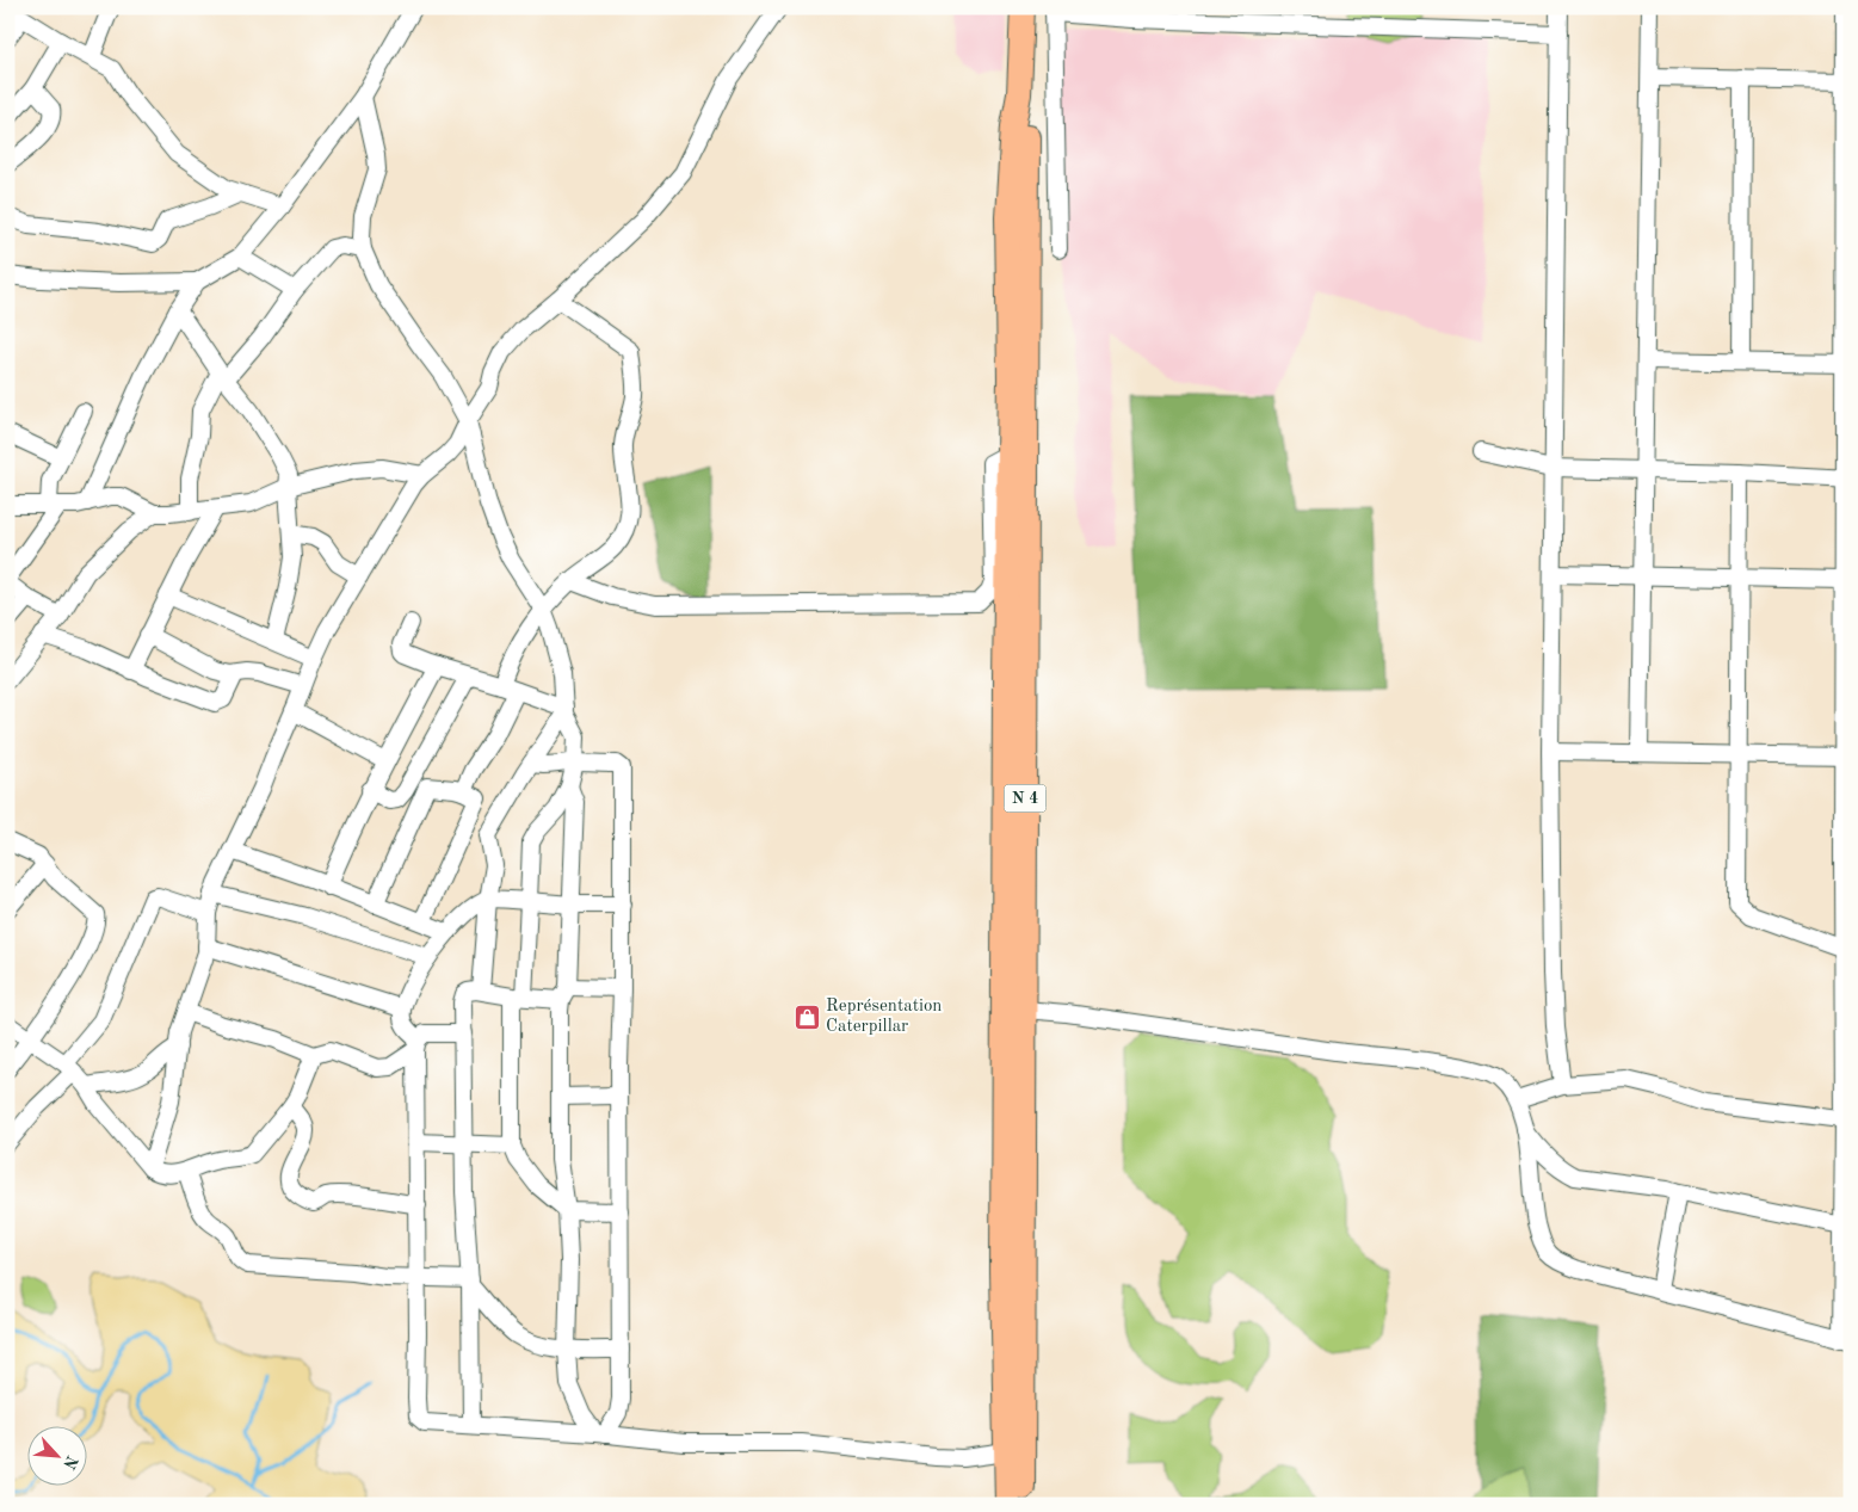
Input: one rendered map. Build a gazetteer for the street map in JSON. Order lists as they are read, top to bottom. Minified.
{"streets":{"highway":["N 4"]},"places":{"shop":["Représentation Caterpillar"]},"north":"bottom right"}
